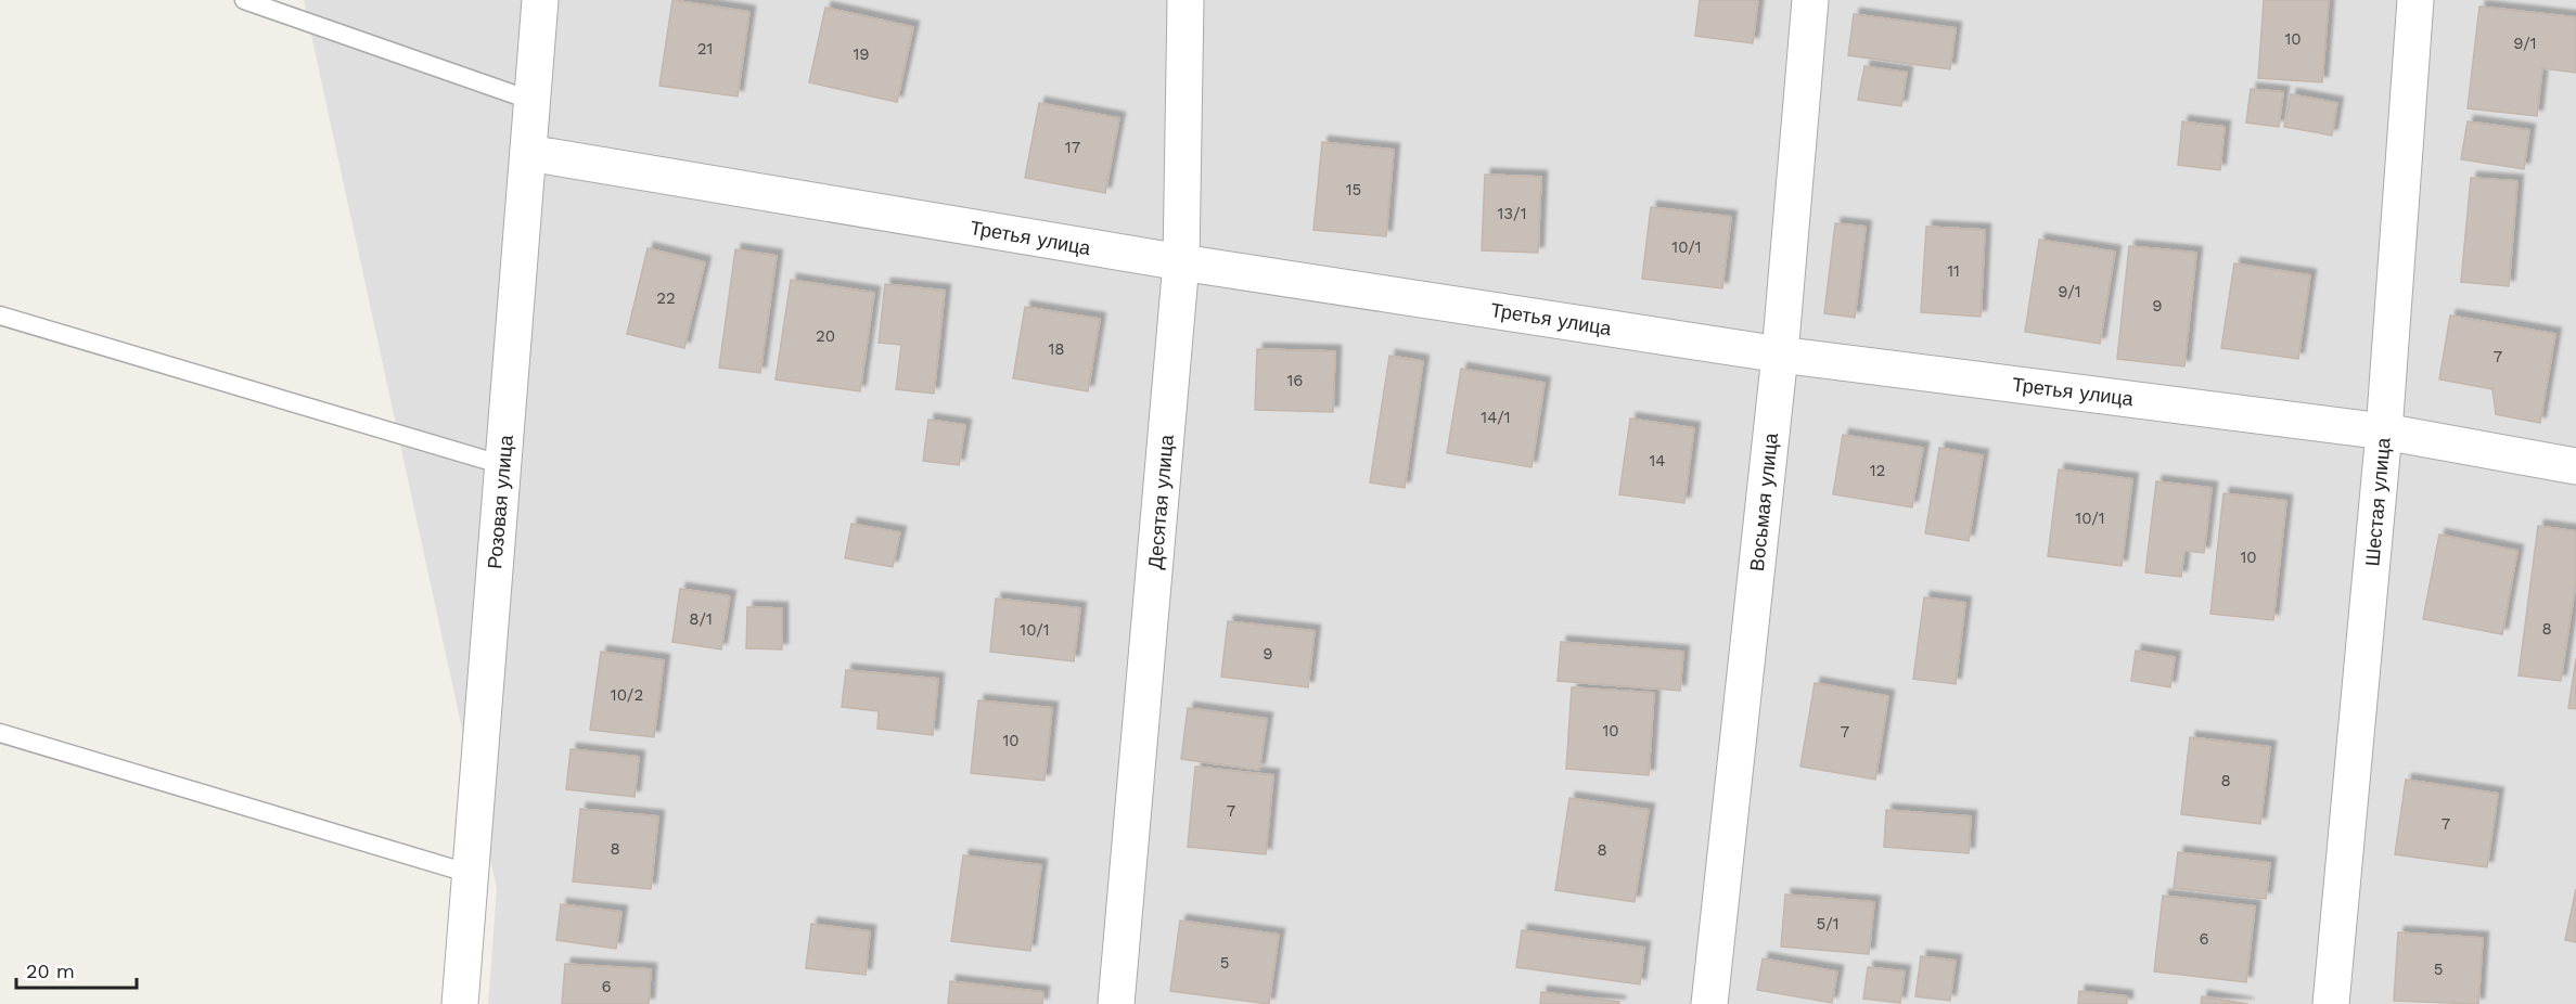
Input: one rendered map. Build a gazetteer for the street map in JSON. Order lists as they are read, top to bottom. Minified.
{"streets":{"street":["Третья улица","Розовая улица","Десятая улица","Восьмая улица","Шестая улица"]},"crossings":[["Третья улица","Розовая улица"],["Третья улица","Десятая улица"],["Третья улица","Восьмая улица"],["Третья улица","Шестая улица"]],"house_numbers":["10","9/1","21","19","17","15","13/1","10/1","11","9/1","22","9","20","18","7","16","14/1","14","12","10/1","10","8/1","8","10/1","9","10/2","10","7","10","8","7","7","8","8","5/1","6","5","5","6"],"scale_bar":"20 m"}
